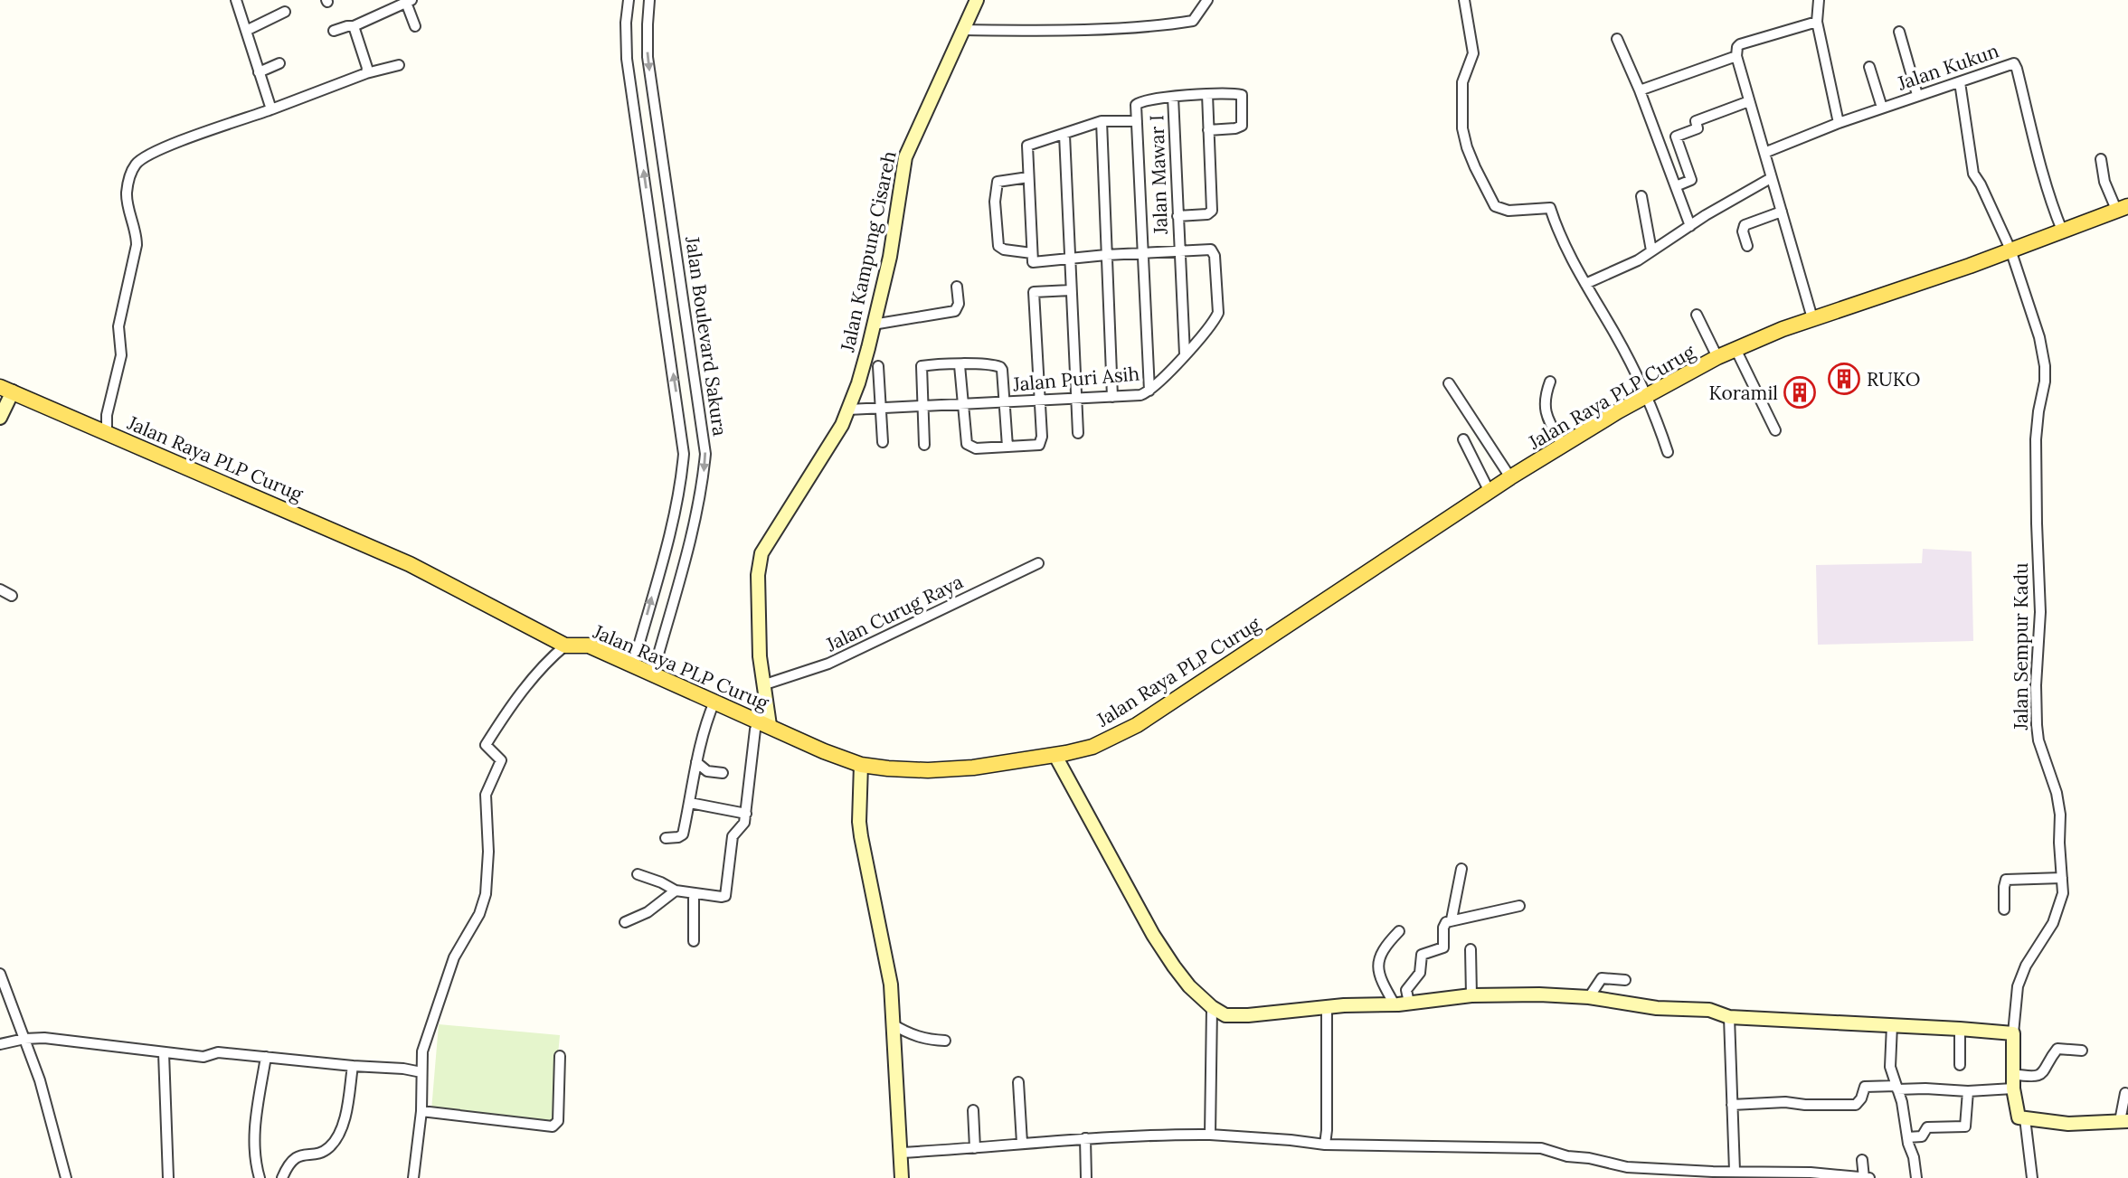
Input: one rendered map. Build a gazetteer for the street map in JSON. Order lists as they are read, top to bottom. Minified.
{"streets":{"main road":["Jalan Raya PLP Curug"],"street":["Jalan Kukun","Jalan Mawar I","Jalan Kampung Cisareh","Jalan Boulevard Sakura","Jalan Puri Asih","Jalan Curug Raya","Jalan Sempur Kadu"]},"crossings":[["Jalan Kukun","Jalan Raya PLP Curug"],["Jalan Kukun","Jalan Sempur Kadu"],["Jalan Mawar I","Jalan Puri Asih"],["Jalan Kampung Cisareh","Jalan Puri Asih"],["Jalan Kampung Cisareh","Jalan Raya PLP Curug"],["Jalan Kampung Cisareh","Jalan Curug Raya"],["Jalan Boulevard Sakura","Jalan Raya PLP Curug"],["Jalan Raya PLP Curug","Jalan Sempur Kadu"]],"places":{"building":["RUKO","Koramil"]}}
